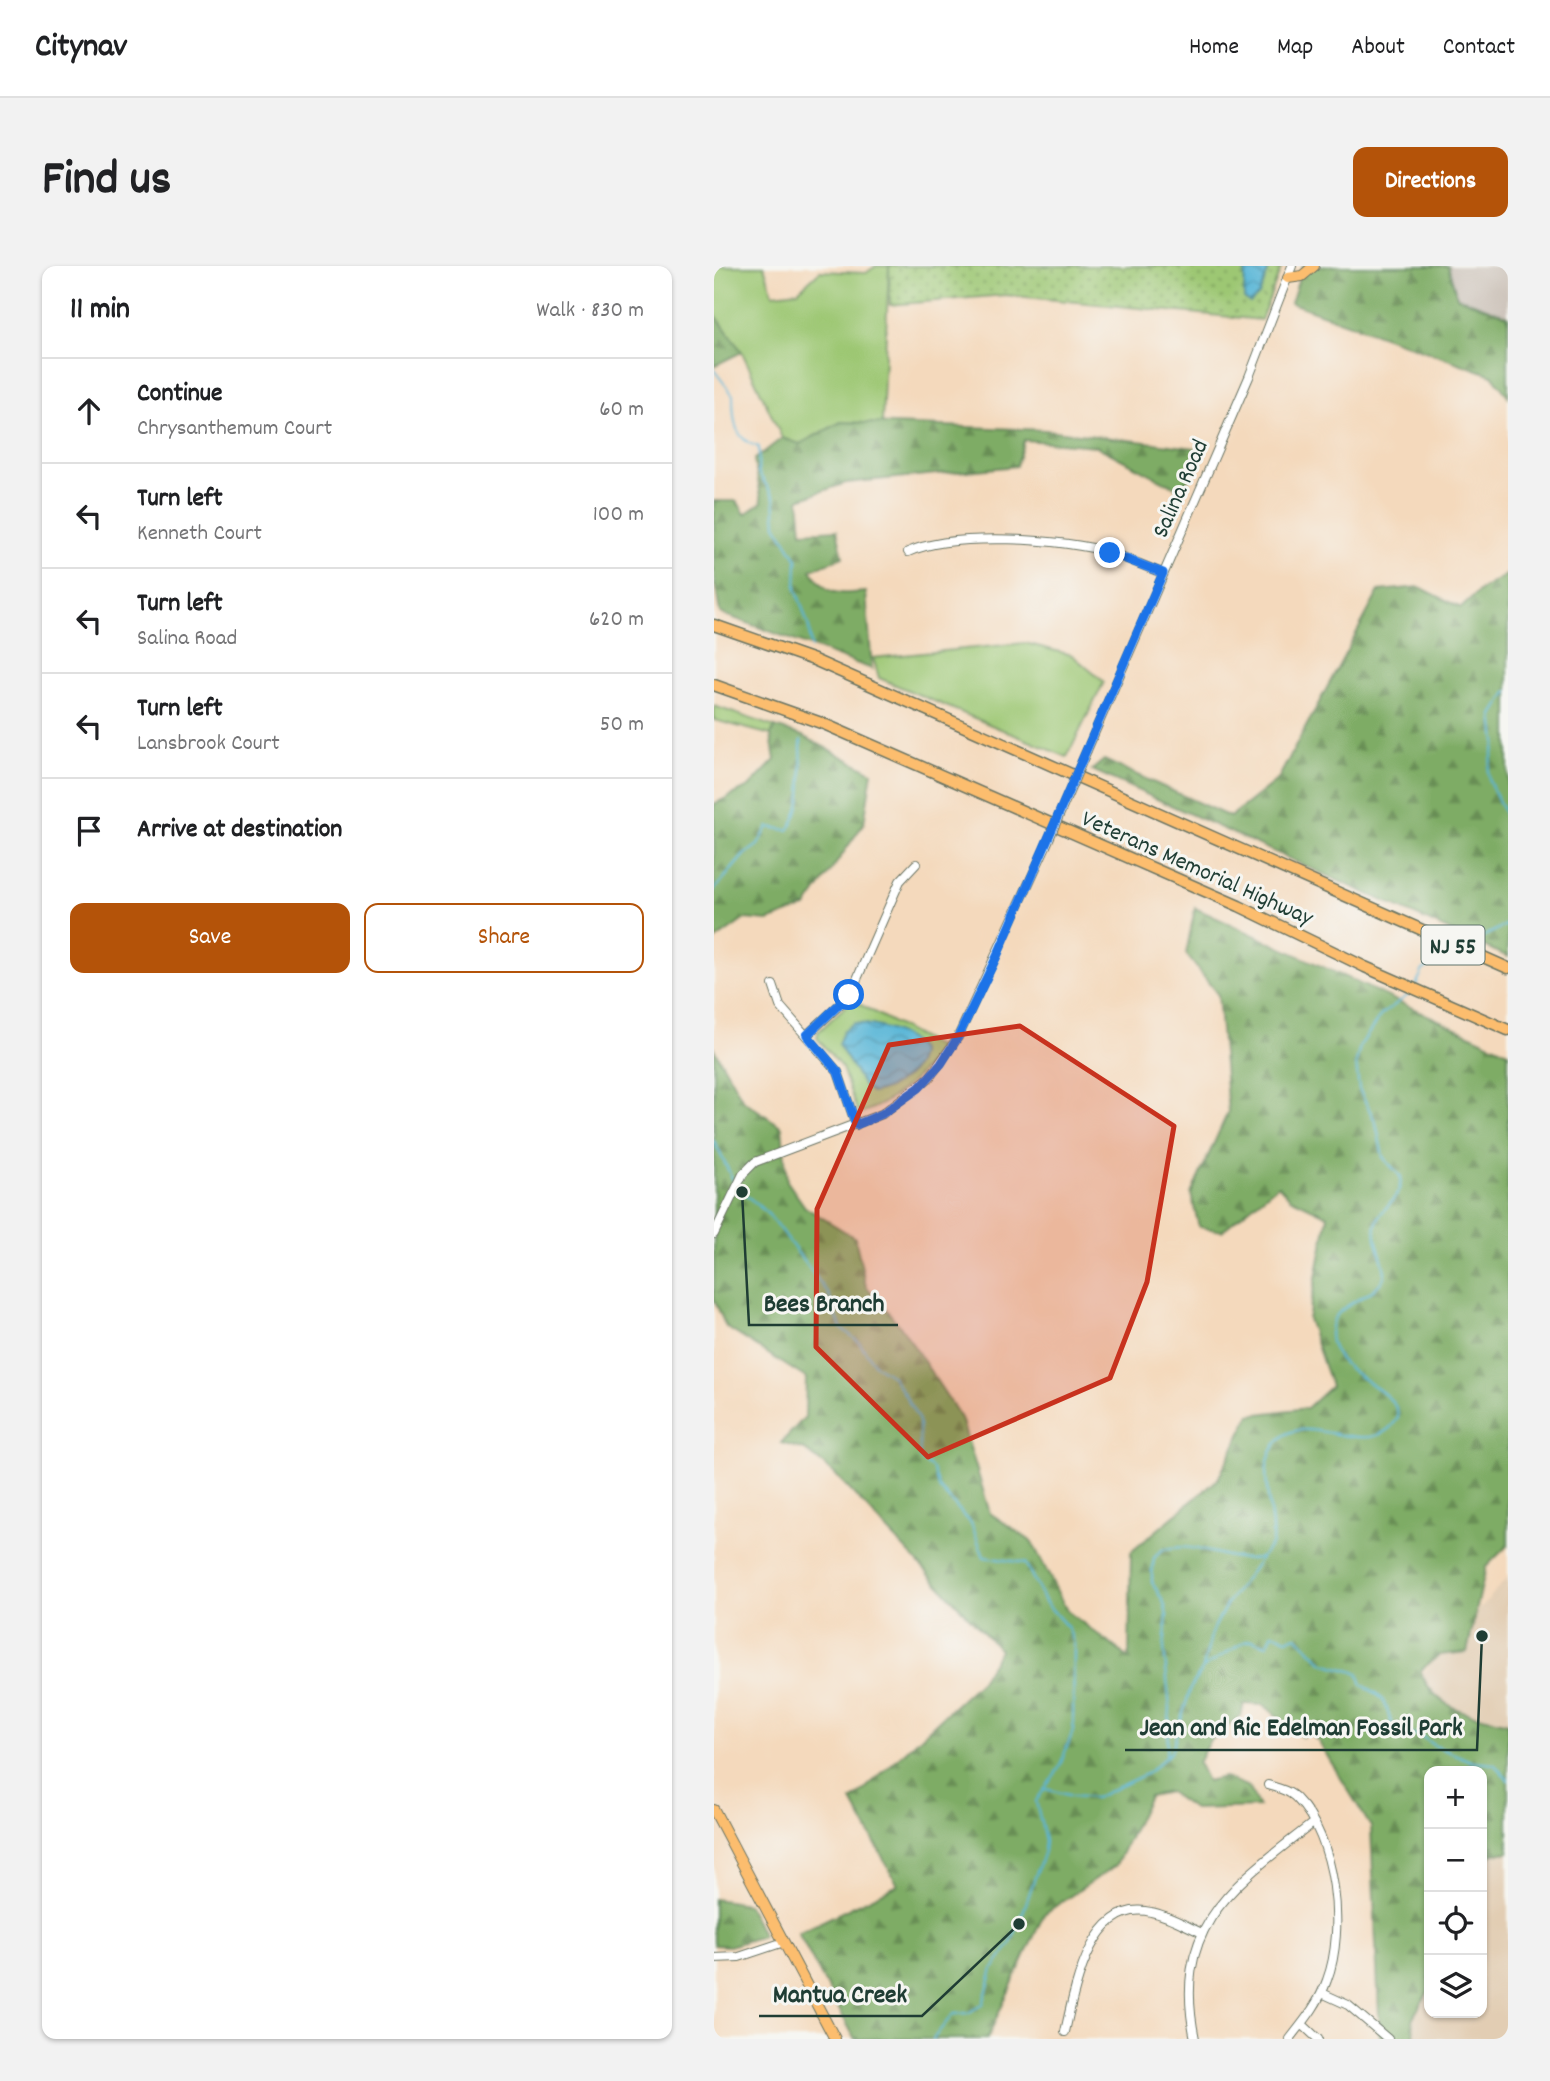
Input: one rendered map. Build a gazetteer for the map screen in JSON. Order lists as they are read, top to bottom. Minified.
{"streets":{"highway":["Veterans Memorial Highway","NJ 55"],"street":["Salina Road"]},"places":["Bees Branch","Jean and Ric Edelman Fossil Park","Mantua Creek"],"page":{"header":"Citynav","nav":["Home","Map","About","Contact"],"title":"Find us","buttons":["Directions",["Save","Share"]],"heading":["11 min","Walk · 830 m"],"list":[["Continue","Chrysanthemum Court","60 m"],["Turn left","Kenneth Court","100 m"],["Turn left","Salina Road","620 m"],["Turn left","Lansbrook Court","50 m"],"Arrive at destination"],"map_buttons":["+","−"]}}
